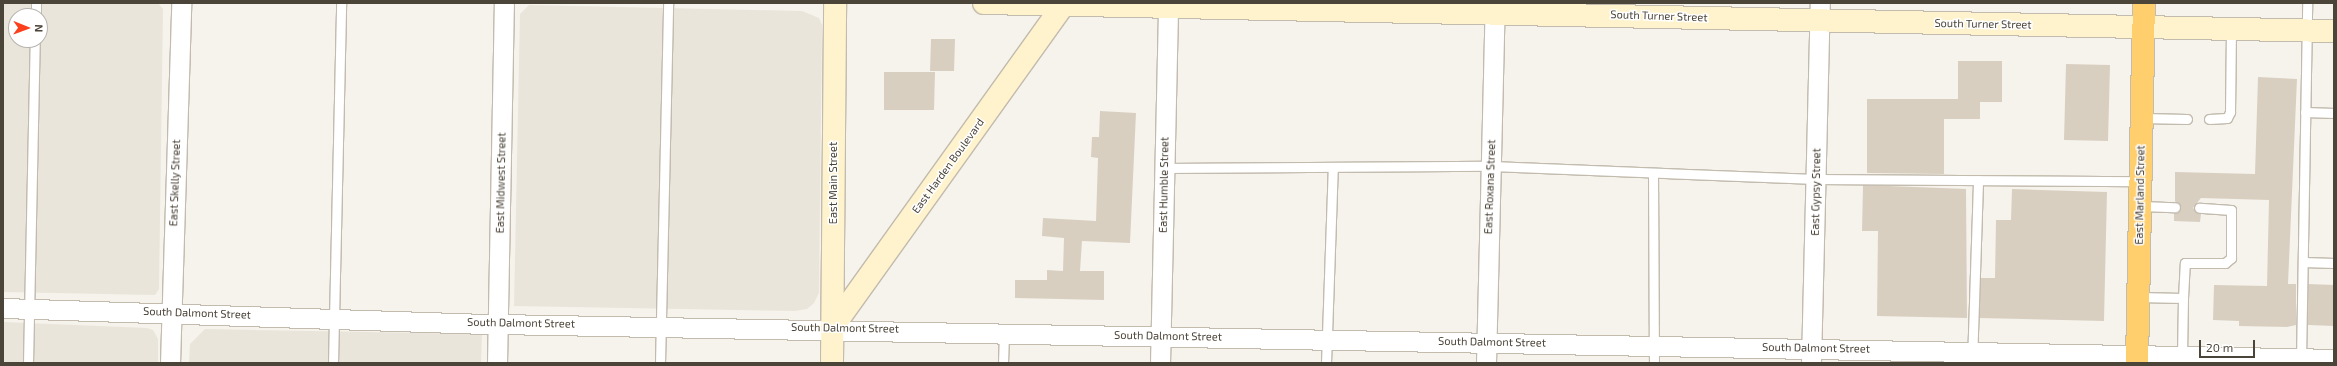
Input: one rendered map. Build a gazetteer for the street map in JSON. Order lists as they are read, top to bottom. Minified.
{"streets":{"highway":["East Marland Street"],"main road":["South Turner Street","East Harden Boulevard","East Main Street"],"street":["East Skelly Street","East Midwest Street","East Humble Street","East Roxana Street","East Gypsy Street","South Dalmont Street"]},"crossings":[["South Turner Street","East Harden Boulevard"],["South Turner Street","East Humble Street"],["South Turner Street","East Roxana Street"],["South Turner Street","East Gypsy Street"],["South Turner Street","East Marland Street"],["East Harden Boulevard","East Main Street"],["East Harden Boulevard","South Dalmont Street"],["East Skelly Street","South Dalmont Street"],["East Midwest Street","South Dalmont Street"],["East Main Street","South Dalmont Street"],["East Humble Street","South Dalmont Street"],["East Roxana Street","South Dalmont Street"],["East Gypsy Street","South Dalmont Street"],["East Marland Street","South Dalmont Street"]],"scale_bar":"20 m","north":"right"}
